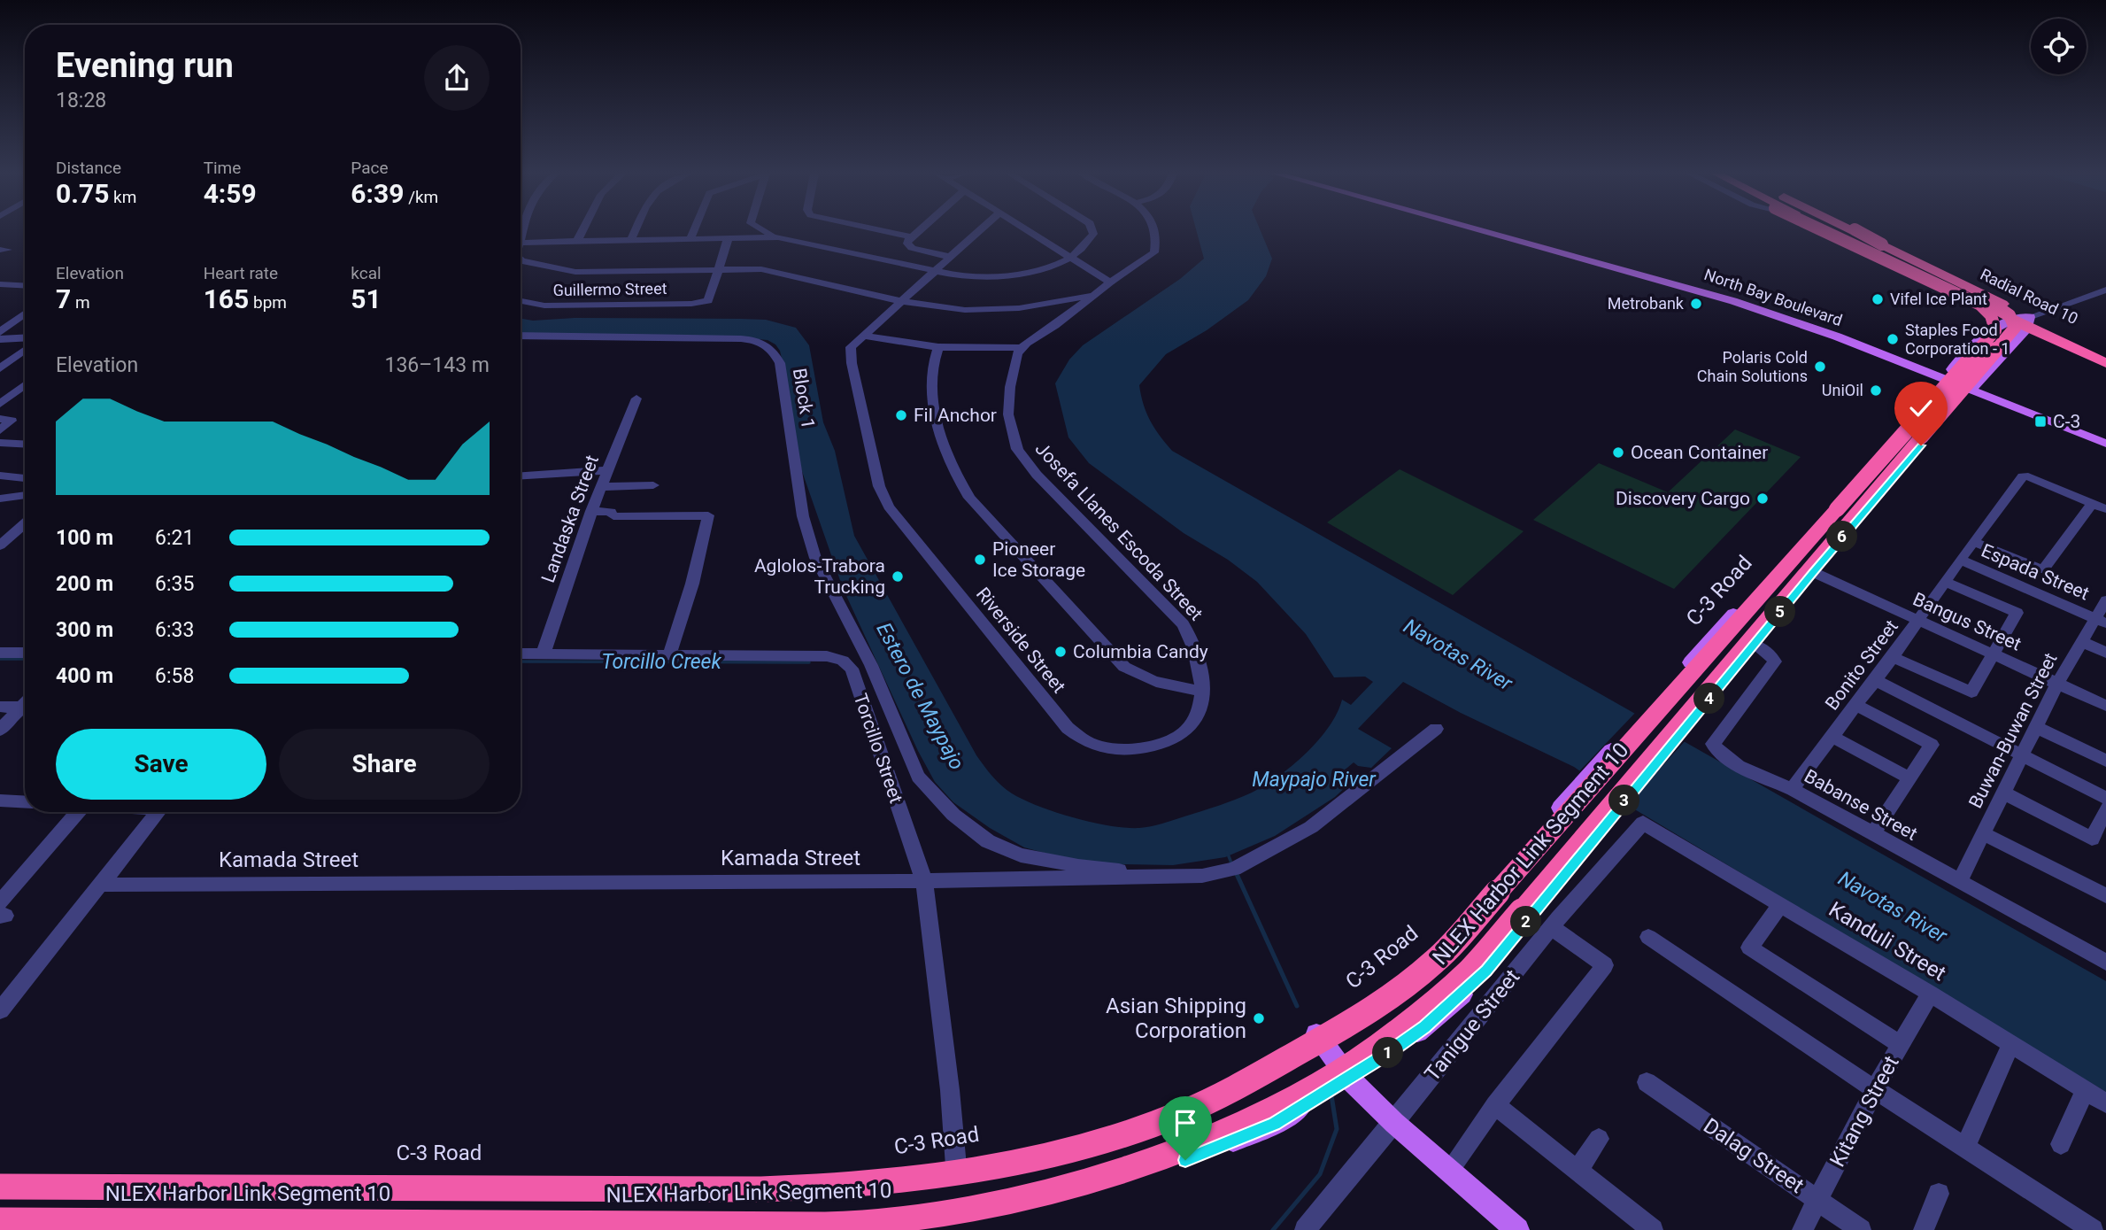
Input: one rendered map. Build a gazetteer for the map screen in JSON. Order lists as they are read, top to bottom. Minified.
{"streets":{"highway":["Radial Road 10","NLEX Harbor Link Segment 10"],"main road":["North Bay Boulevard","C-3 Road"],"street":["Guillermo Street","Block 1","Landaska Street","Josefa Llanes Escoda Street","Espada Street","Bangus Street","Riverside Street","Bonito Street","Buwan-Buwan Street","Torcillo Street","Babanse Street","Kamada Street","Kanduli Street","Tanigue Street","Kitang Street","Dalag Street"]},"crossings":[["Radial Road 10","C-3 Road"],["North Bay Boulevard","C-3 Road"],["Landaska Street","Torcillo Street"],["Josefa Llanes Escoda Street","Riverside Street"],["Espada Street","Bonito Street"],["Espada Street","Buwan-Buwan Street"],["C-3 Road","Torcillo Street"],["Bangus Street","Bonito Street"],["Bangus Street","Buwan-Buwan Street"],["Bonito Street","Babanse Street"],["Buwan-Buwan Street","Babanse Street"],["Torcillo Street","Kamada Street"],["Kanduli Street","Tanigue Street"],["Kanduli Street","Kitang Street"],["Kitang Street","Dalag Street"]],"water":["Navotas River","Torcillo Creek","Estero de Maypajo","Maypajo River"],"places":{"other":["Vifel Ice Plant","Metrobank","Staples Food Corporation - 1","Polaris Cold Chain Solutions","UniOil","Fil Anchor","Ocean Container","Discovery Cargo","Pioneer Ice Storage","Aglolos-Trabora Trucking","Columbia Candy","Asian Shipping Corporation"],"transit":["C-3"]},"page":{"heading":["Evening run","18:28"],"stats":[["Distance","0.75 km"],["Time","4:59"],["Pace","6:39 /km"],["Elevation","7 m"],["Heart rate","165 bpm"],["kcal","51"]],"chart":["Elevation","136–143 m"],"list":[{"name":"100 m","note":"6:21"},{"name":"200 m","note":"6:35"},{"name":"300 m","note":"6:33"},{"name":"400 m","note":"6:58"}],"pins":["6","5","4","3","2","1"],"buttons":["Save","Share"]}}
